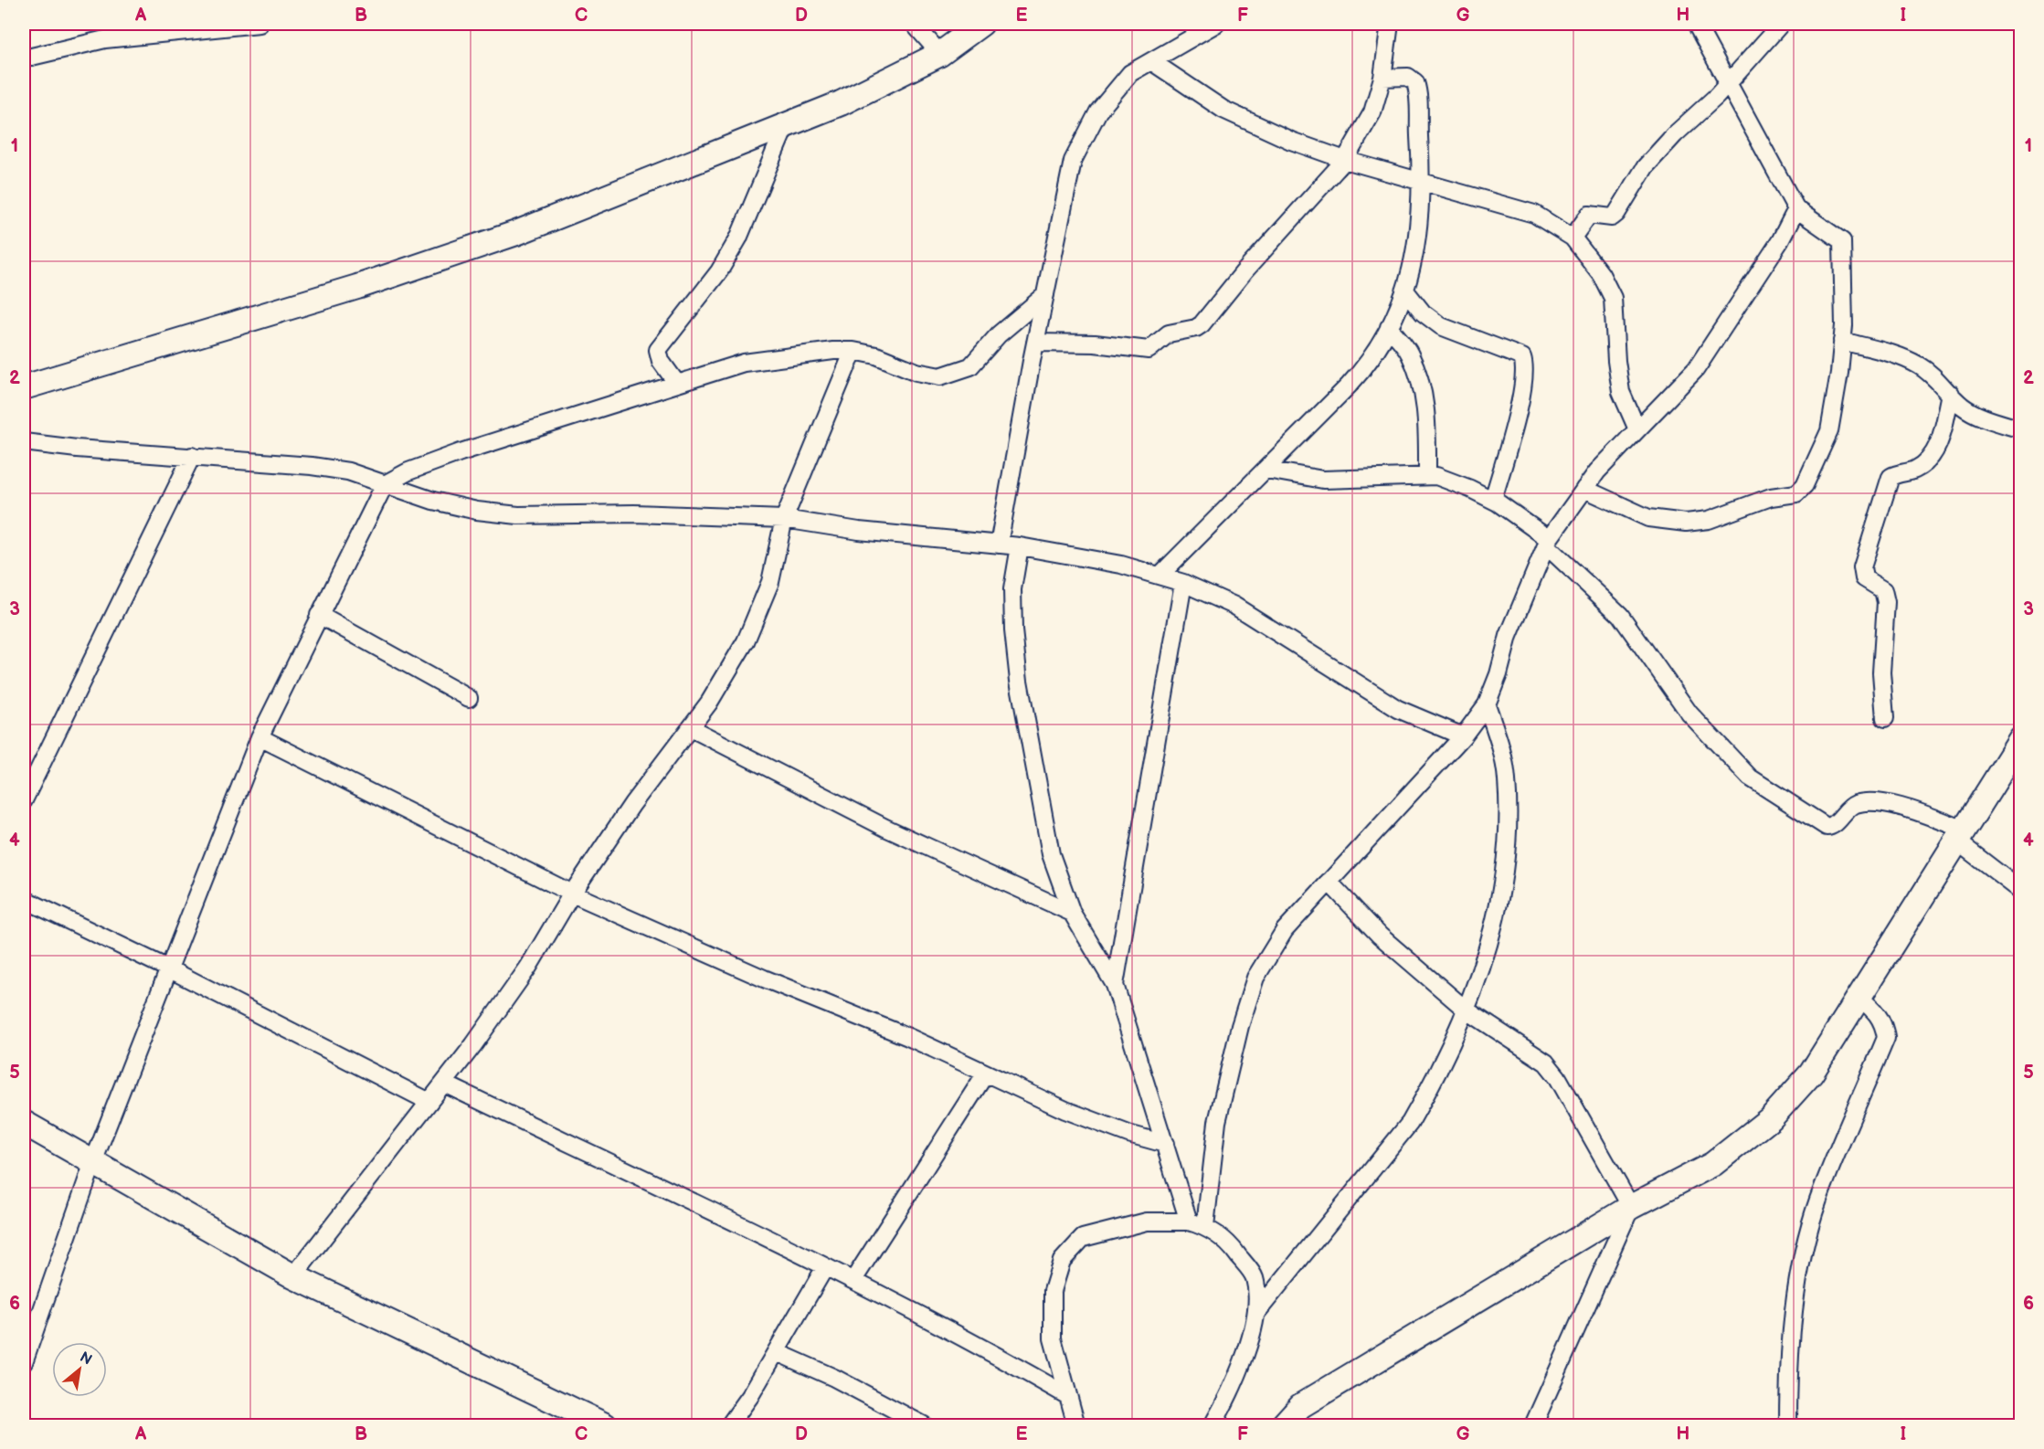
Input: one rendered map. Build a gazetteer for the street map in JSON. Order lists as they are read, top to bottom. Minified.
{"north":"top right","grid":{"columns":["A","B","C","D","E","F","G","H","I"],"rows":["1","2","3","4","5","6"]}}
